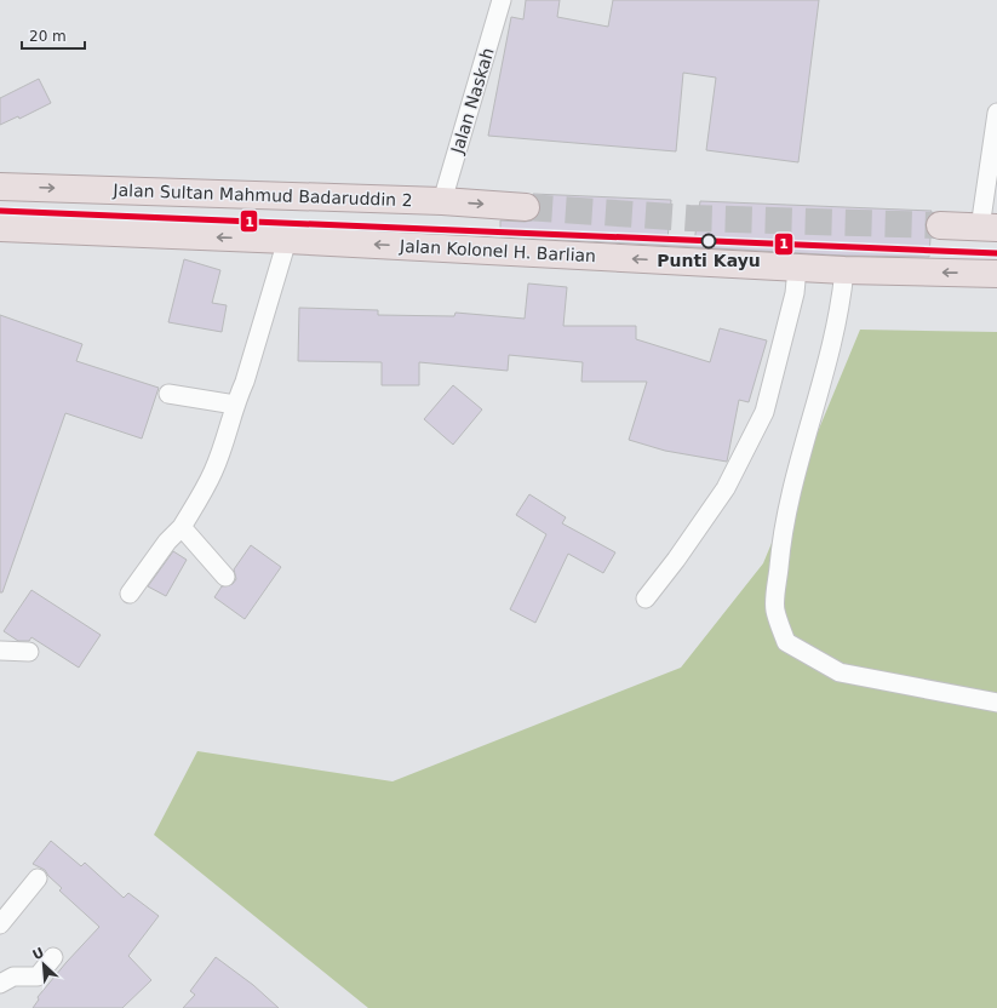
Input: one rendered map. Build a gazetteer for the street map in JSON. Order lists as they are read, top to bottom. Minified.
{"streets":{"highway":["Jalan Sultan Mahmud Badaruddin 2","Jalan Kolonel H. Barlian"],"street":["Jalan Naskah"]},"crossings":[["Jalan Naskah","Jalan Sultan Mahmud Badaruddin 2"]],"one_way":["Jalan Sultan Mahmud Badaruddin 2","Jalan Kolonel H. Barlian"],"places":["Punti Kayu"],"lines":["transit line 1"],"scale_bar":"20 m","north":"top left"}
